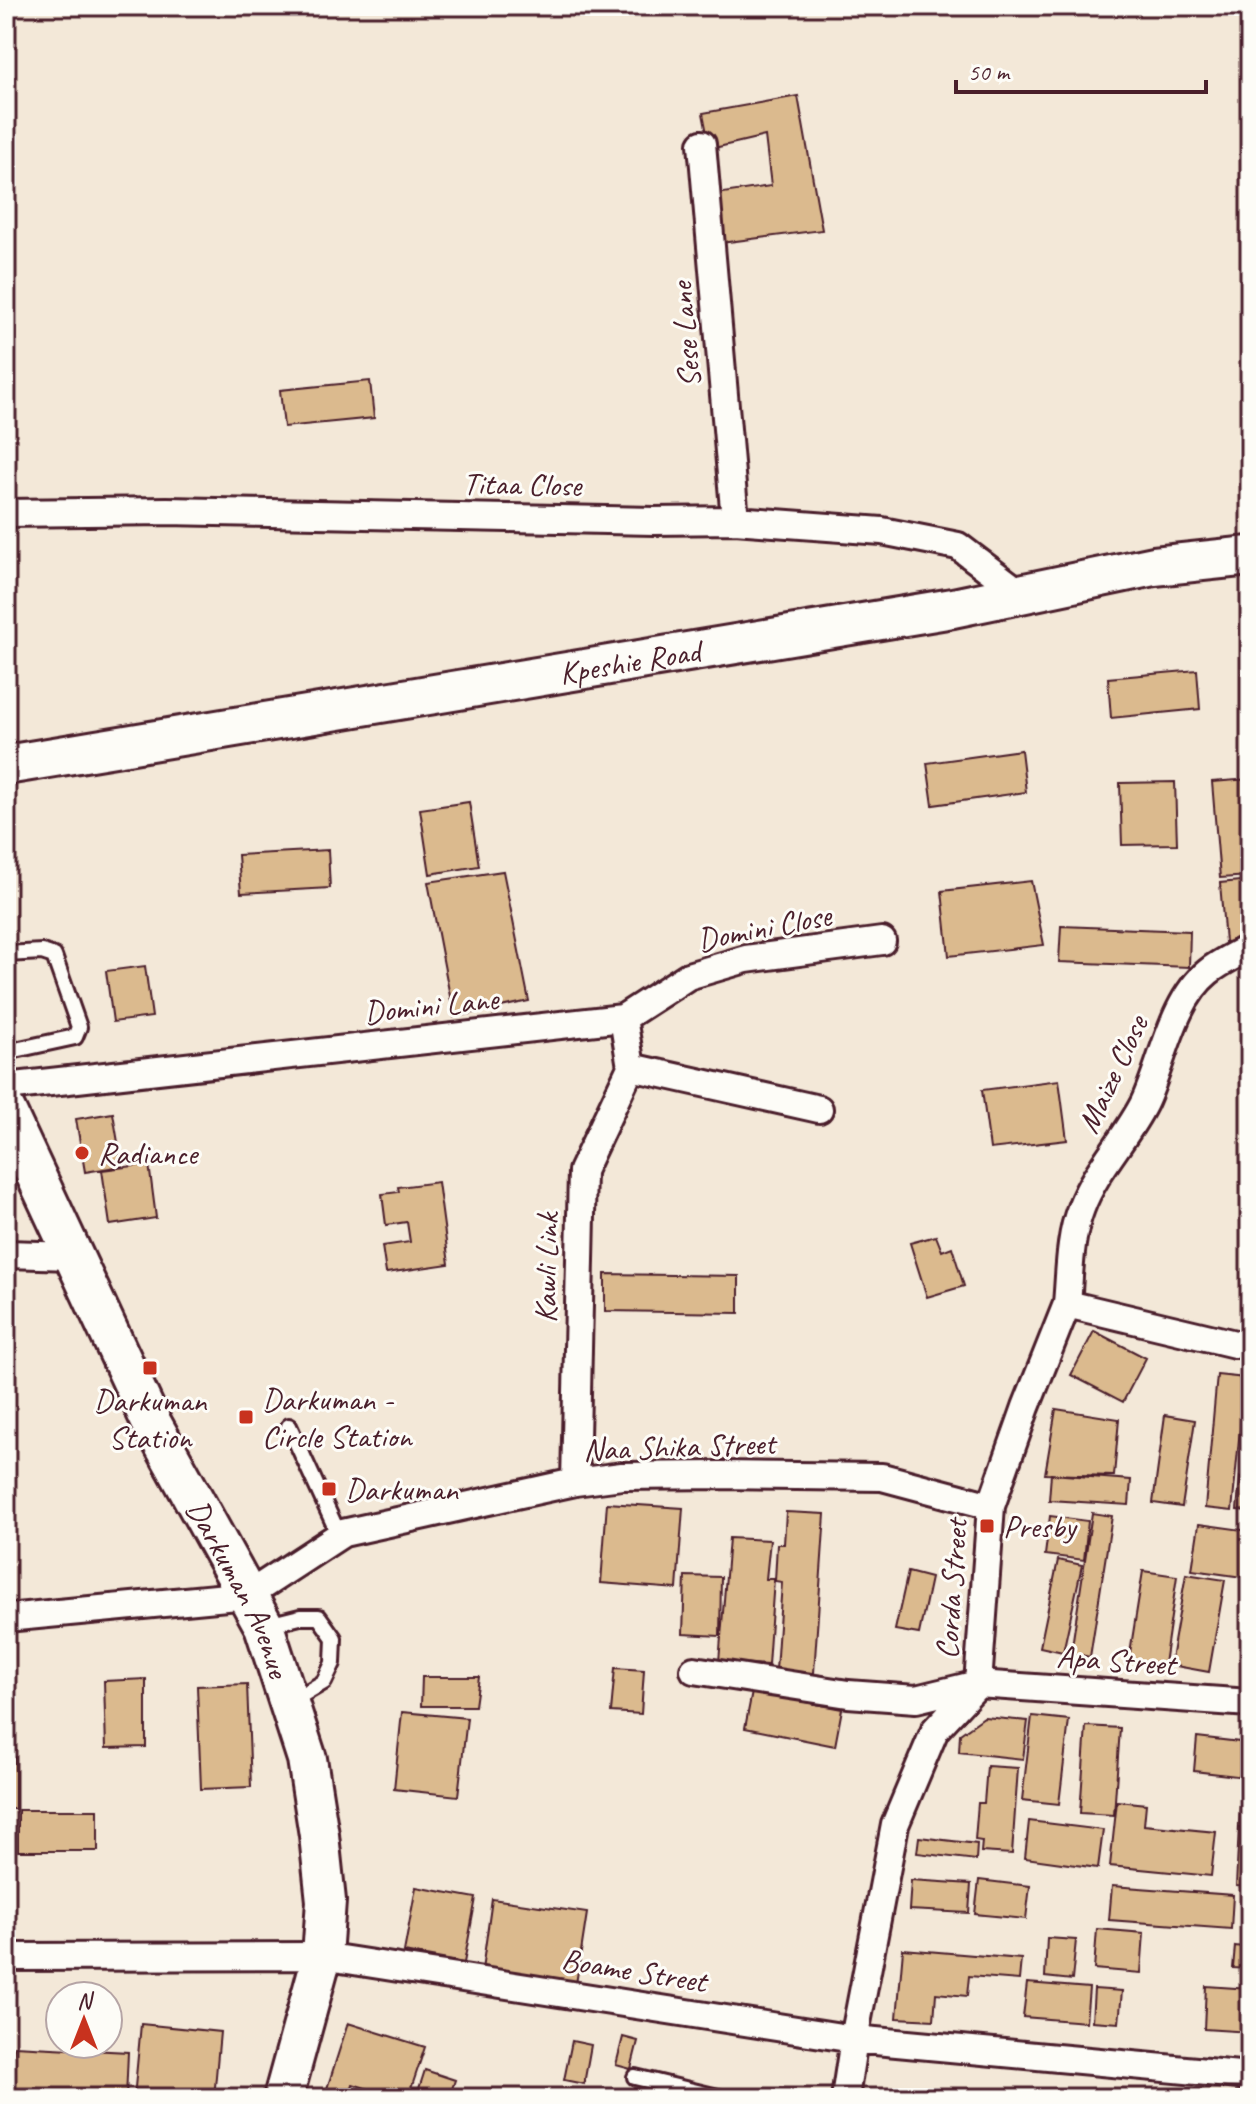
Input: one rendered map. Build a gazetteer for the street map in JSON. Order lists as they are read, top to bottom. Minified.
{"streets":{"street":["Sese Lane","Titaa Close","Kpeshie Road","Domini Close","Domini Lane","Maize Close","Kawli Link","Naa Shika Street","Darkuman Avenue","Corda Street","Apa Street","Boame Street"]},"crossings":[["Sese Lane","Titaa Close"],["Titaa Close","Kpeshie Road"],["Domini Close","Domini Lane"],["Maize Close","Corda Street"],["Kawli Link","Naa Shika Street"],["Naa Shika Street","Darkuman Avenue"],["Naa Shika Street","Corda Street"],["Darkuman Avenue","Boame Street"],["Corda Street","Apa Street"],["Corda Street","Boame Street"]],"places":{"other":["Radiance"],"transit":["Darkuman Station","Darkuman - Circle Station","Darkuman","Presby"]},"scale_bar":"50 m","north":"top"}
